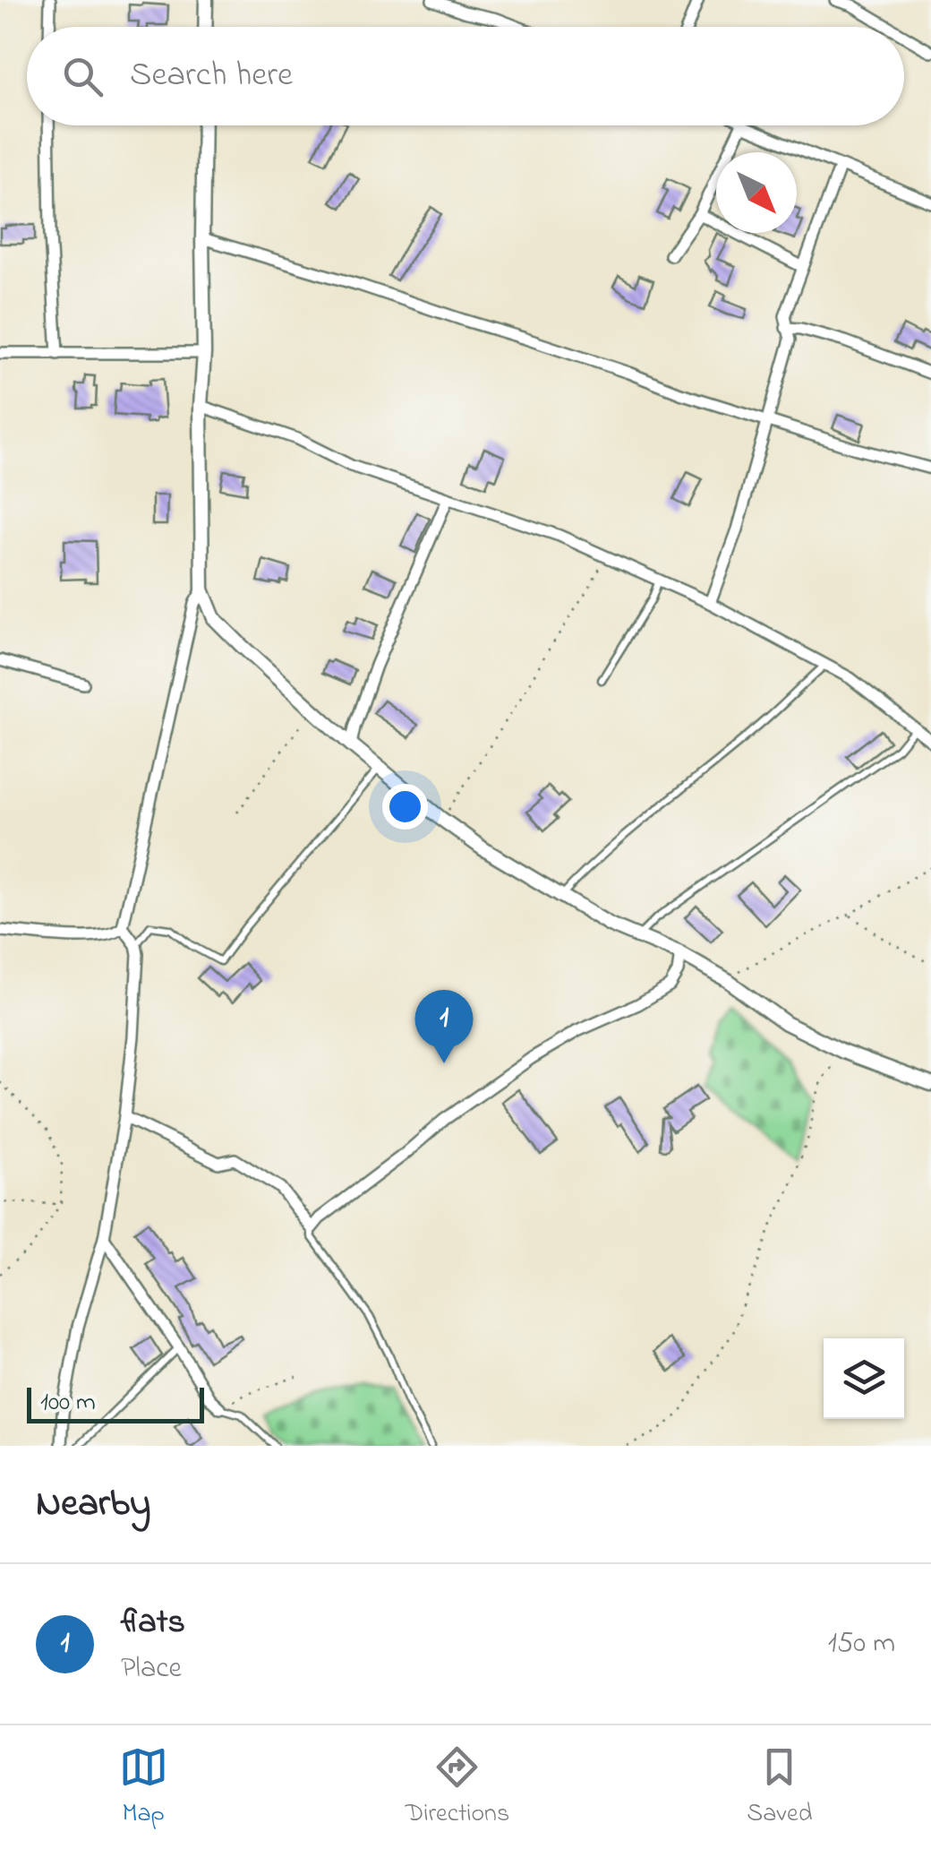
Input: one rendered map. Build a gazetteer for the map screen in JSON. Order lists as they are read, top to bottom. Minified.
{"scale_bar":"100 m","north":"bottom right","page":{"search":"Search here","pins":"1","scale":"100 m","heading":"Nearby","list":[{"mark":"1","name":"flats","note":"Place","value":"150 m"}],"nav":["Map","Directions","Saved"]}}
